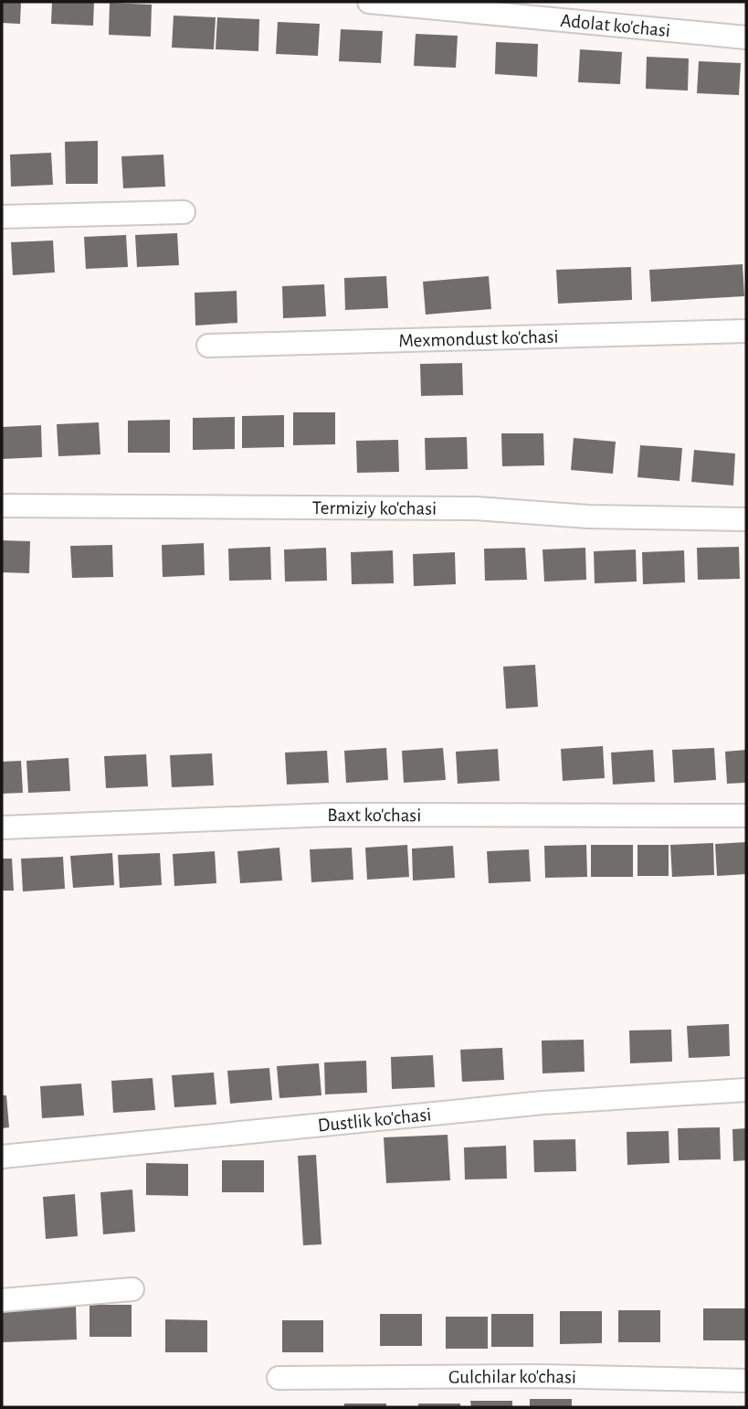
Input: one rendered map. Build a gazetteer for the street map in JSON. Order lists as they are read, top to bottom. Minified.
{"streets":{"street":["Adolat ko'chasi","Mexmondust ko'chasi","Termiziy ko'chasi","Baxt ko'chasi","Dustlik ko'chasi","Gulchilar ko'chasi"]}}
